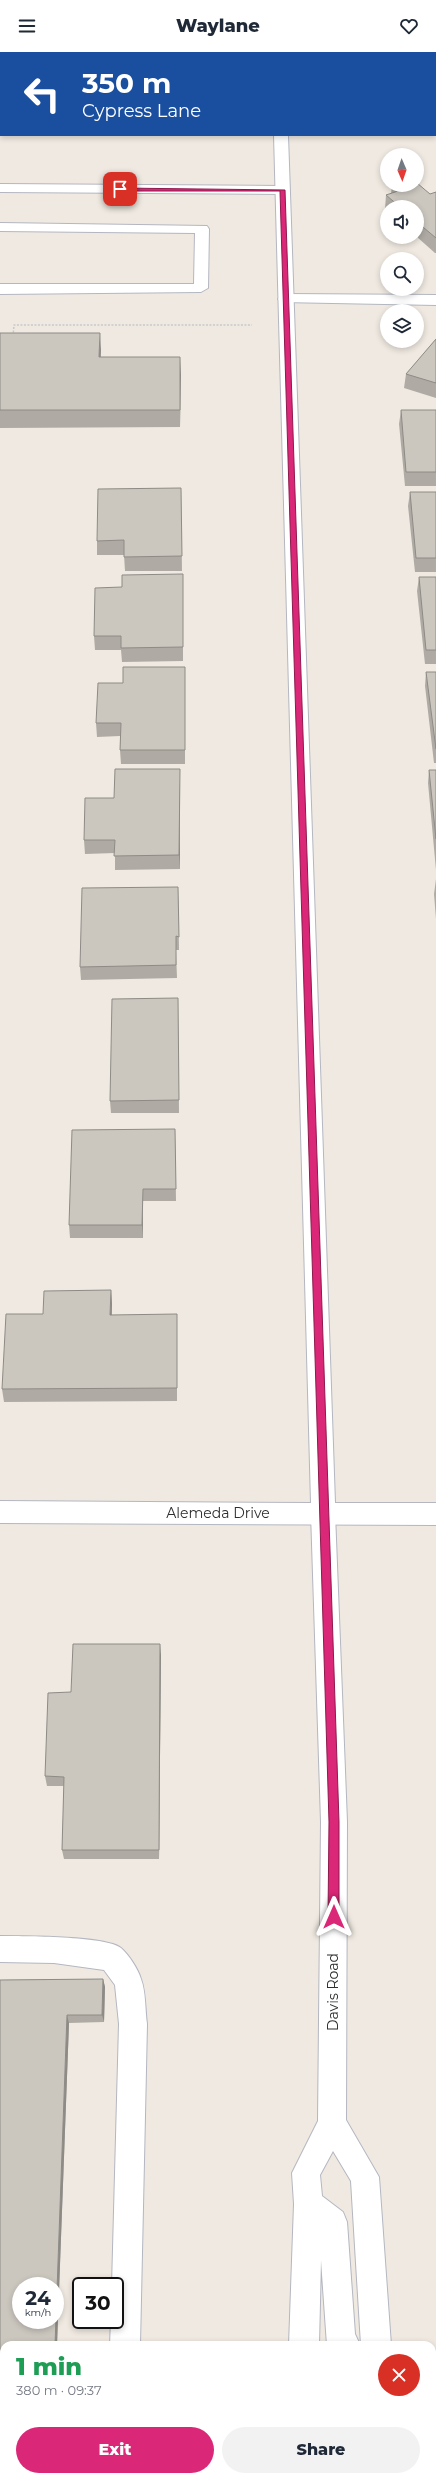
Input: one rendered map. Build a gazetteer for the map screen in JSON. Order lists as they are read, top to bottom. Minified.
{"streets":{"street":["Alemeda Drive","Davis Road"]},"crossings":[["Alemeda Drive","Davis Road"]],"north":"bottom","page":{"header":"Waylane","turn":["350 m","Cypress Lane"],"speed":"24 km/h","limit":"30","heading":["1 min","380 m · 09:37"],"buttons":["Exit","Share"]}}
